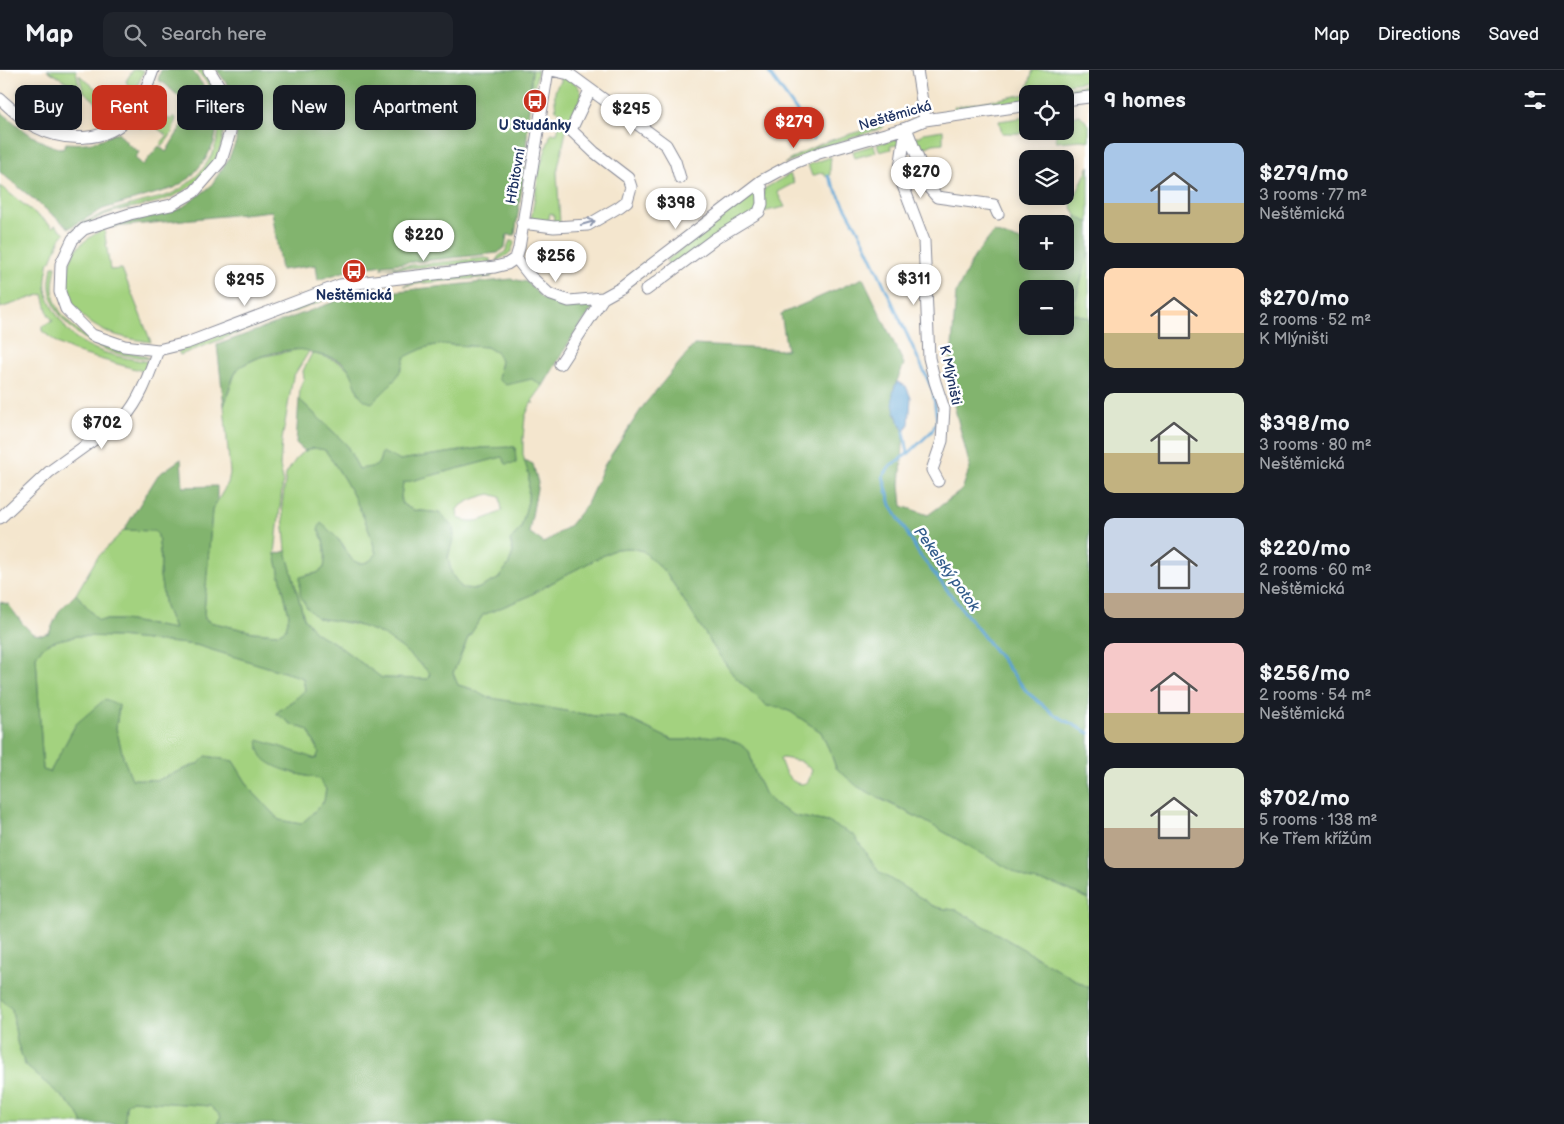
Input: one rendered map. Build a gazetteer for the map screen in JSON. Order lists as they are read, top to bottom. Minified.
{"streets":{"street":["Neštěmická","Hřbitovní","K Mlýništi"]},"crossings":[["Neštěmická","Hřbitovní"],["Neštěmická","K Mlýništi"]],"water":["Pekelský potok"],"places":{"bus stop":["U Studánky","Neštěmická"]},"page":{"header":"Map","search":"Search here","nav":["Map","Directions","Saved"],"heading":"9 homes","map_buttons":["+","−"],"chip":["Buy","Rent","Filters","New","Apartment"],"price":["$295","$279","$270","$398","$220","$256","$311","$295","$702"],"list":[{"name":"$279/mo","note":"3 rooms · 77 m² · Neštěmická"},{"name":"$270/mo","note":"2 rooms · 52 m² · K Mlýništi"},{"name":"$398/mo","note":"3 rooms · 80 m² · Neštěmická"},{"name":"$220/mo","note":"2 rooms · 60 m² · Neštěmická"},{"name":"$256/mo","note":"2 rooms · 54 m² · Neštěmická"},{"name":"$702/mo","note":"5 rooms · 138 m² · Ke Třem křížům"}]}}
